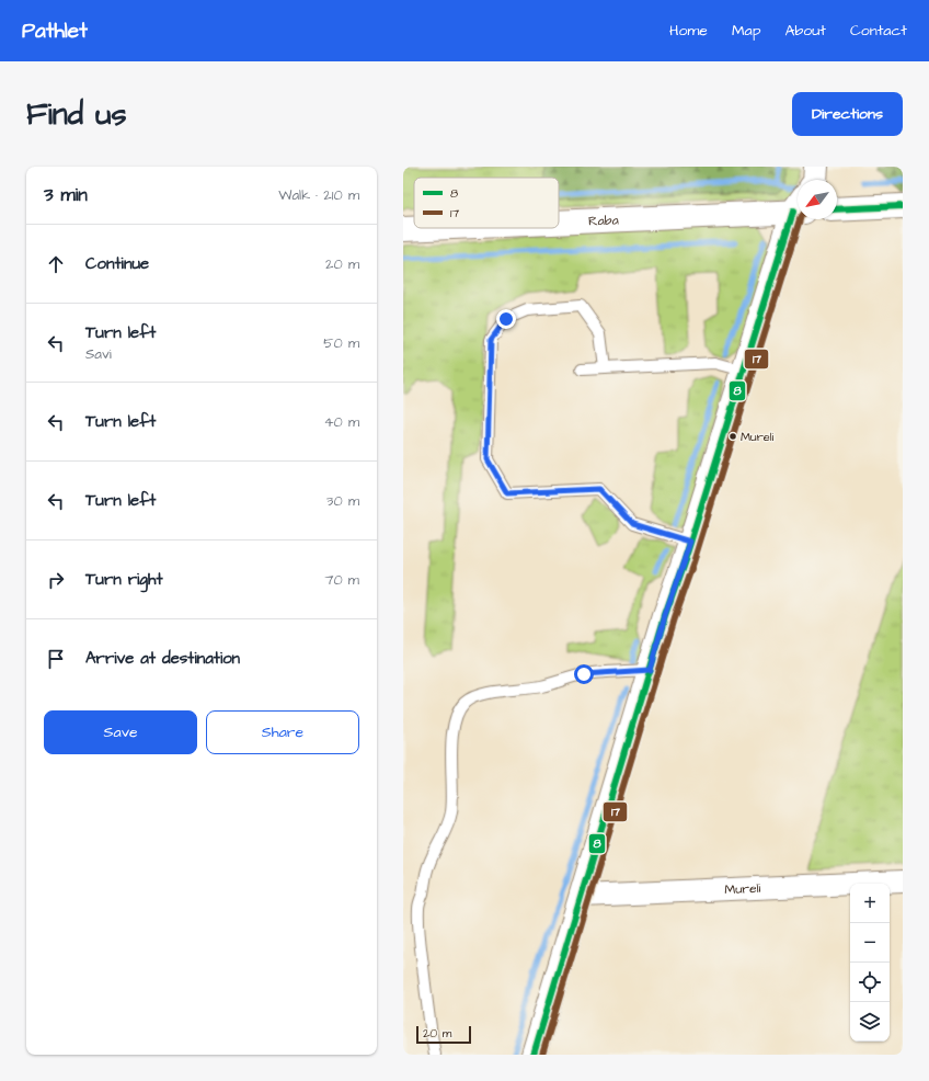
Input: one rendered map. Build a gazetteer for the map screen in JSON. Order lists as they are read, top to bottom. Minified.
{"streets":{"street":["Raba","Mureli"]},"places":["Mureli"],"lines":["transit line 8","transit line 17"],"legend":["8","17"],"scale_bar":"20 m","north":"bottom left","page":{"header":"Pathlet","nav":["Home","Map","About","Contact"],"buttons":["Directions",["Save","Share"]],"title":"Find us","heading":["3 min","Walk · 210 m"],"list":[["Continue","20 m"],["Turn left","Savi","50 m"],["Turn left","40 m"],["Turn left","30 m"],["Turn right","70 m"],"Arrive at destination"],"map_buttons":["+","−"],"scale":"20 m"}}
